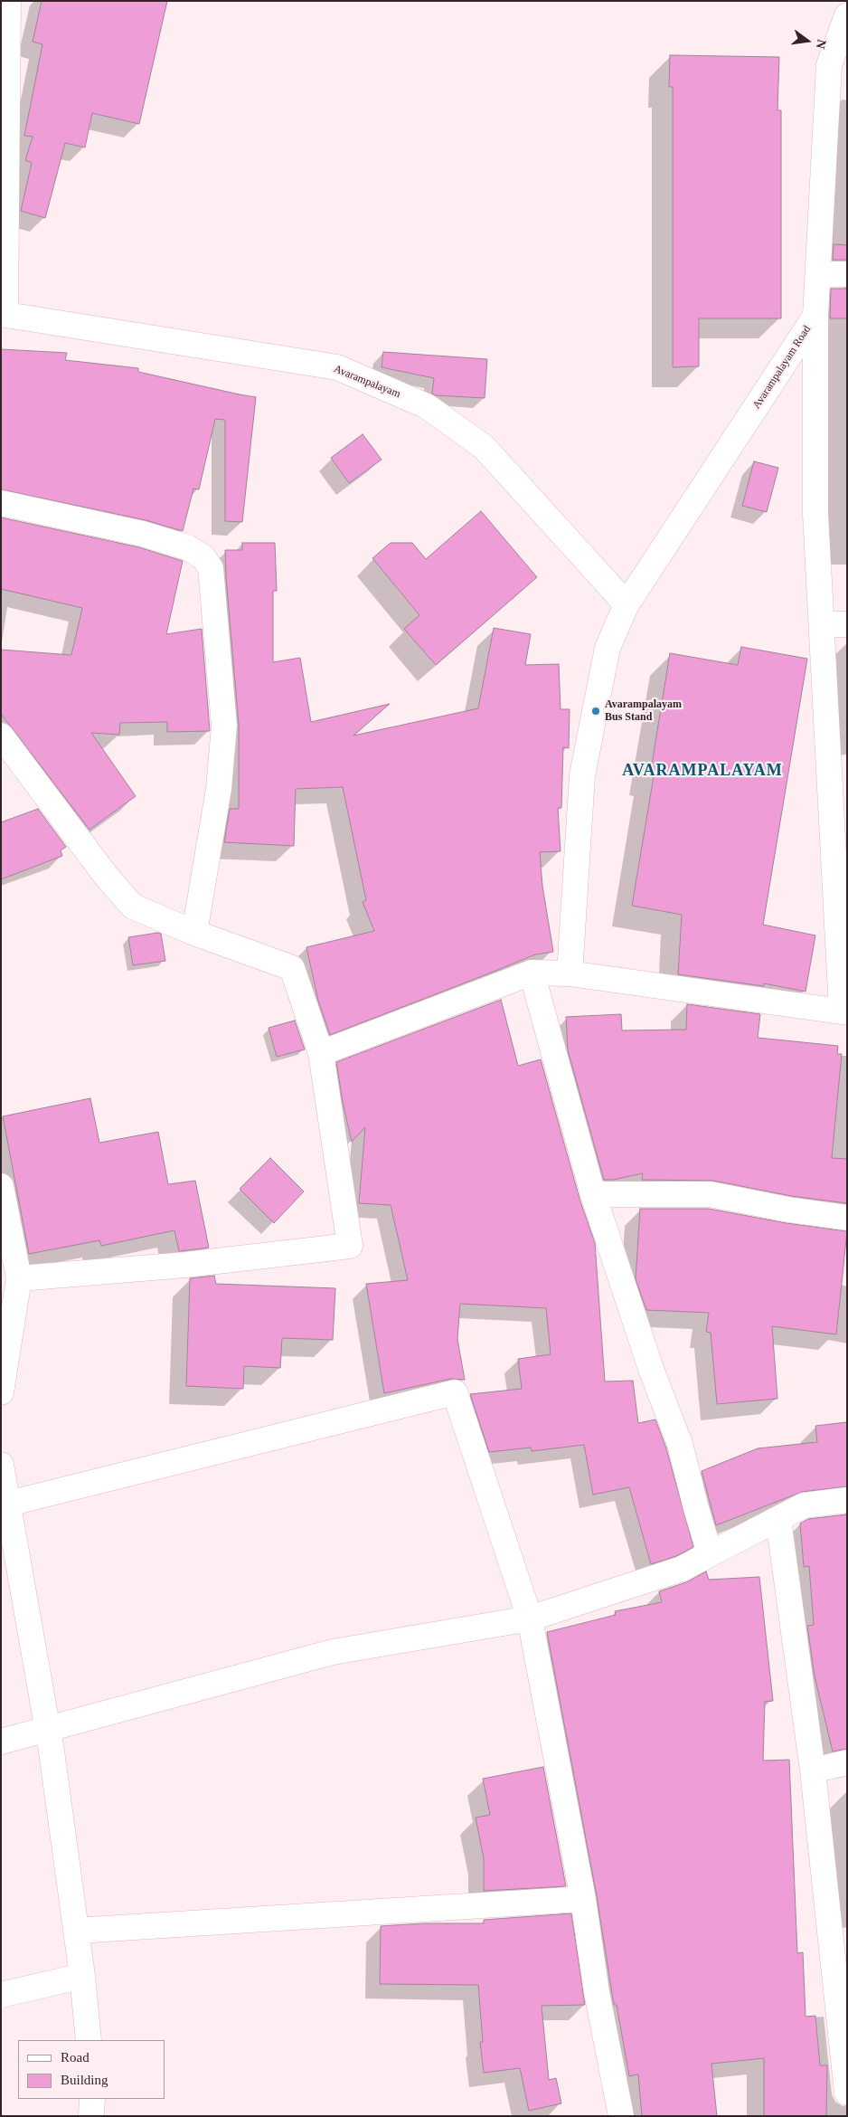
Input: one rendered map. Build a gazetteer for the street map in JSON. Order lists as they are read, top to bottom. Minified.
{"streets":{"street":["Avarampalayam Road","Avarampalayam"]},"crossings":[["Avarampalayam Road","Avarampalayam"]],"districts":["AVARAMPALAYAM"],"places":["Avarampalayam Bus Stand"],"legend":["Road","Building"],"north":"right"}
